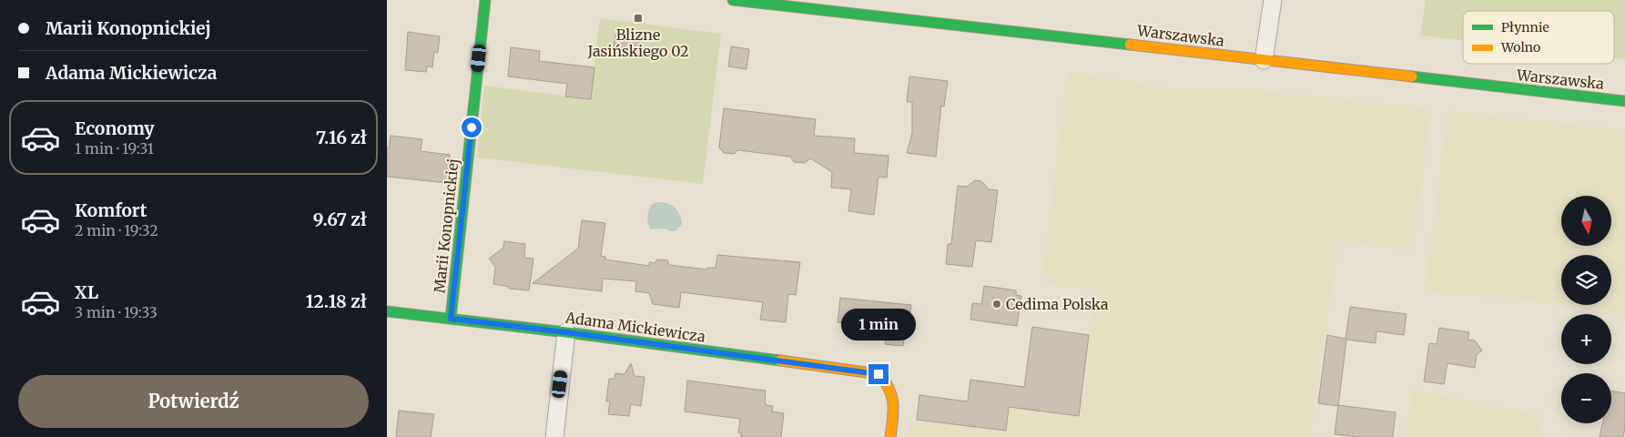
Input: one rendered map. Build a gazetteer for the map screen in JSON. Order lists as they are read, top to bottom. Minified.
{"streets":{"main road":["Warszawska","Marii Konopnickiej","Adama Mickiewicza"]},"crossings":[["Marii Konopnickiej","Adama Mickiewicza"]],"places":{"transit":["Blizne Jasińskiego 02"],"other":["Cedima Polska"]},"legend":["Płynnie","Wolno"],"north":"bottom","page":{"banner":["Marii Konopnickiej","Adama Mickiewicza"],"list":[{"name":"Economy","note":"1 min · 19:31","value":"7.16 zł"},{"name":"Komfort","note":"2 min · 19:32","value":"9.67 zł"},{"name":"XL","note":"3 min · 19:33","value":"12.18 zł"}],"map_buttons":["+","−"],"bubble":"1 min","buttons":"Potwierdź"}}
